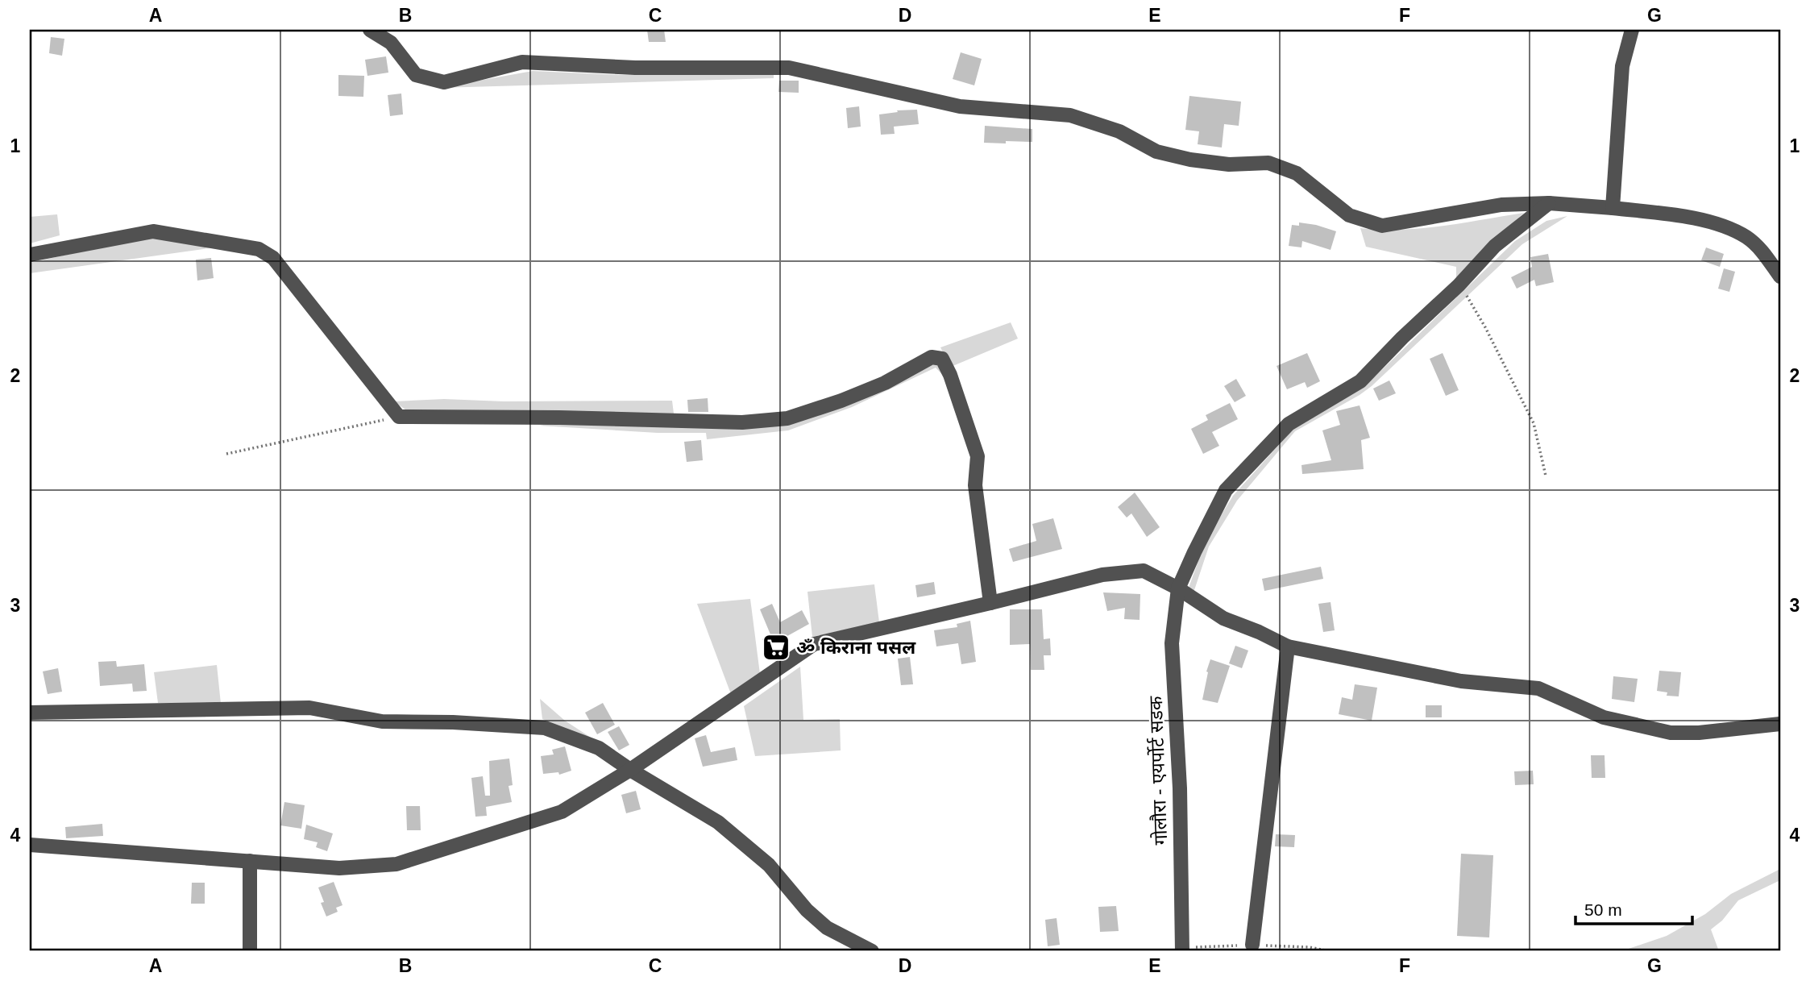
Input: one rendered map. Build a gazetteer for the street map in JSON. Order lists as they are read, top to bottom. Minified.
{"streets":{"street":["गोलौरा - एयर्पोर्ट सडक"]},"places":{"supermarket":["ॐ किराना पसल"]},"scale_bar":"50 m","grid":{"columns":["A","B","C","D","E","F","G"],"rows":["1","2","3","4"]}}
